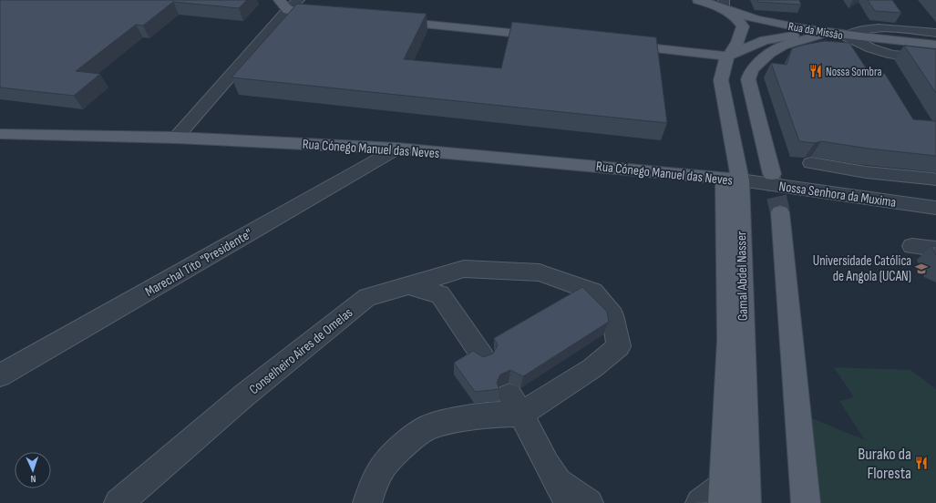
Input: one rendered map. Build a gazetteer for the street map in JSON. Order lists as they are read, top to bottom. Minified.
{"streets":{"main road":["Rua da Missão","Rua Cónego Manuel das Neves","Gamal Abdel Nasser"],"street":["Nossa Senhora da Muxima","Marechal Tito \"Presidente\"","Conselheiro Aires de Omelas"]},"crossings":[["Rua da Missão","Gamal Abdel Nasser"],["Rua Cónego Manuel das Neves","Nossa Senhora da Muxima"],["Rua Cónego Manuel das Neves","Marechal Tito \"Presidente\""],["Rua Cónego Manuel das Neves","Gamal Abdel Nasser"],["Nossa Senhora da Muxima","Gamal Abdel Nasser"]],"places":{"restaurant":["Nossa Sombra","Burako da Floresta"],"school or university":["Universidade Católica de Angola (UCAN)"]},"north":"bottom"}
